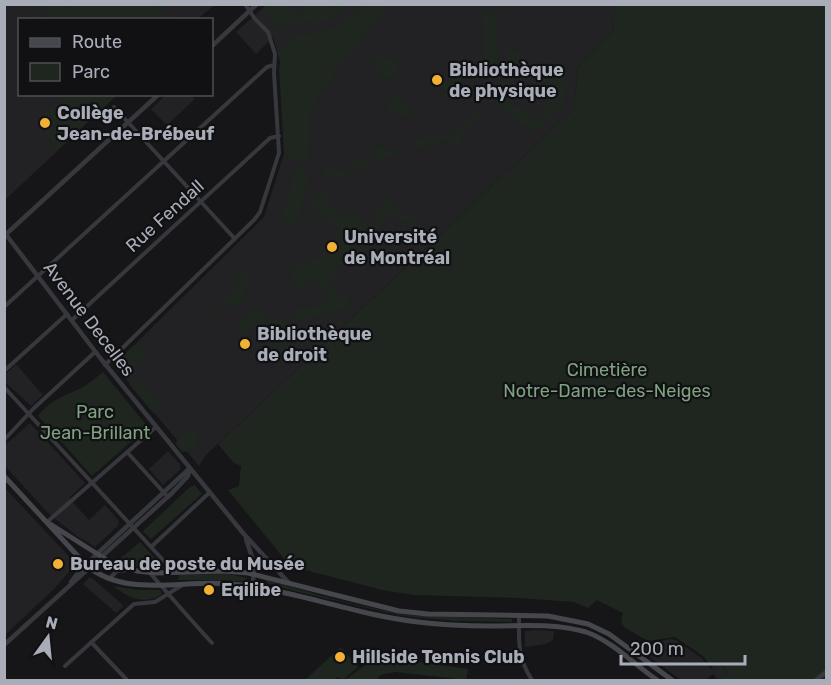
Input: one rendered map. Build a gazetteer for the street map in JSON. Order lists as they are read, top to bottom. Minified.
{"streets":{"street":["Rue Fendall","Avenue Decelles"]},"crossings":[["Rue Fendall","Avenue Decelles"]],"parks":["Cimetière Notre-Dame-des-Neiges","Parc Jean-Brillant"],"places":["Bibliothèque de physique","Collège Jean-de-Brébeuf","Université de Montréal","Bibliothèque de droit","Bureau de poste du Musée","Eqilibe","Hillside Tennis Club"],"legend":["Route","Parc"],"scale_bar":"200 m","north":"top"}
